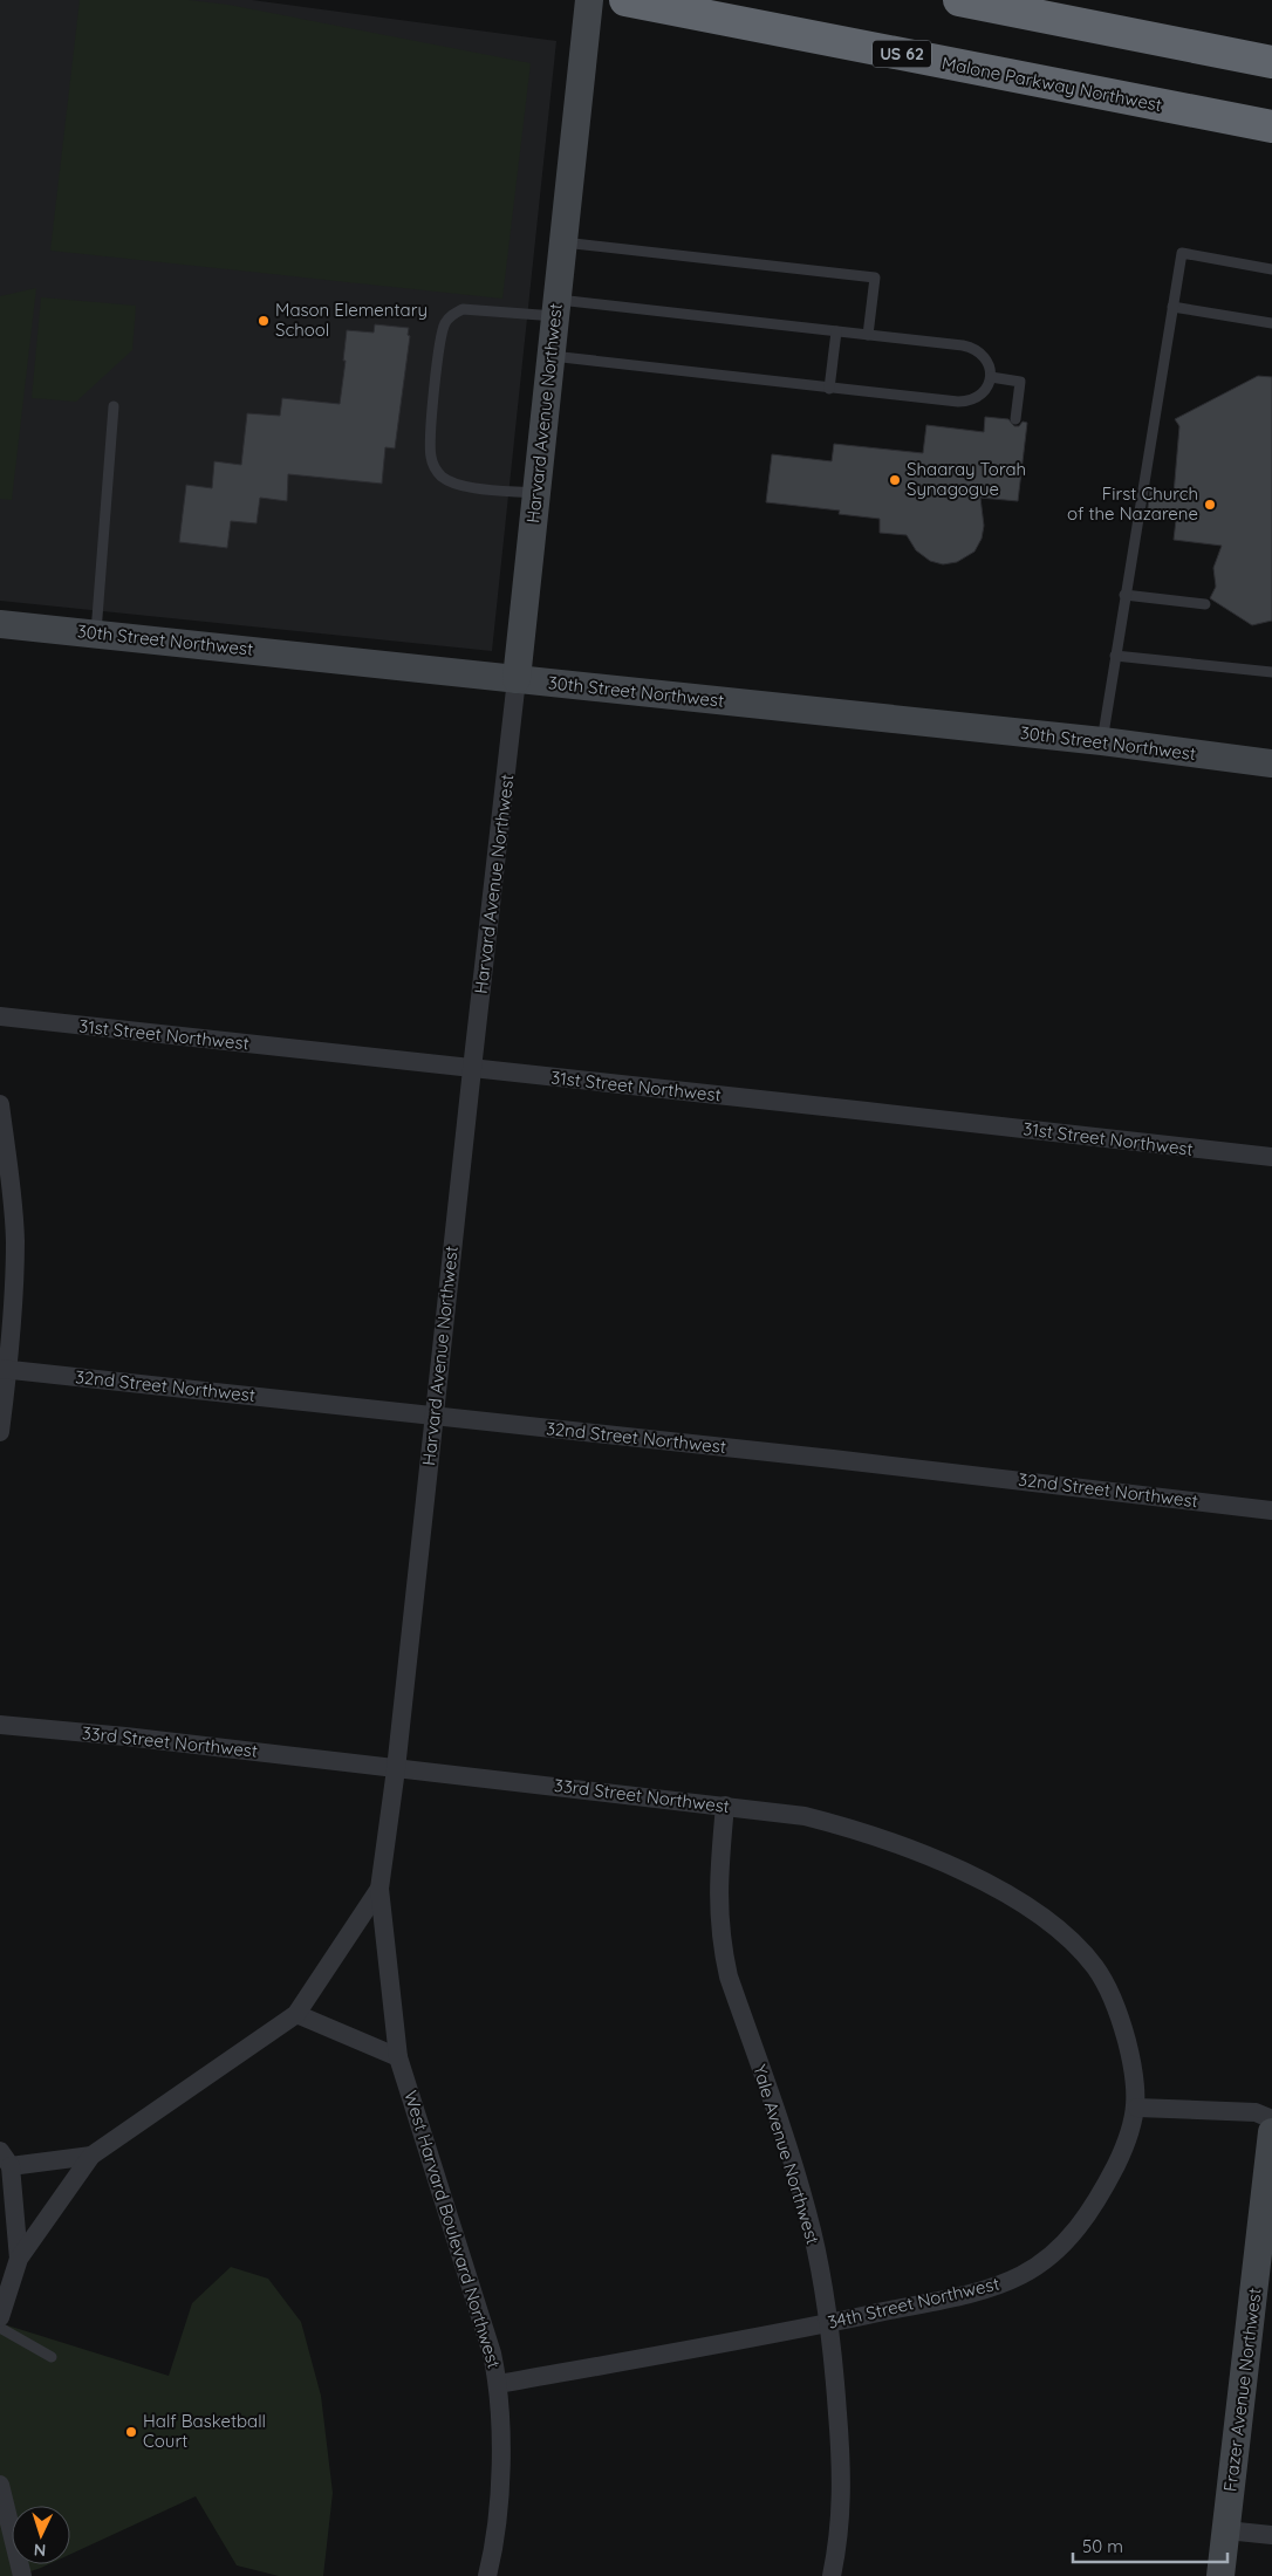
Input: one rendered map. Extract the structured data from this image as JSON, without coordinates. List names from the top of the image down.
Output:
{
  "streets": {
    "highway": ["US 62", "Malone Parkway Northwest"],
    "main road": ["Harvard Avenue Northwest", "30th Street Northwest", "Frazer Avenue Northwest"],
    "street": [
      "31st Street Northwest",
      "32nd Street Northwest",
      "33rd Street Northwest",
      "Yale Avenue Northwest",
      "West Harvard Boulevard Northwest",
      "34th Street Northwest"
    ]
  },
  "crossings": [
    ["Harvard Avenue Northwest", "30th Street Northwest"],
    ["Harvard Avenue Northwest", "31st Street Northwest"],
    ["Harvard Avenue Northwest", "32nd Street Northwest"],
    ["Harvard Avenue Northwest", "33rd Street Northwest"],
    ["Harvard Avenue Northwest", "West Harvard Boulevard Northwest"],
    ["33rd Street Northwest", "Yale Avenue Northwest"],
    ["33rd Street Northwest", "West Harvard Boulevard Northwest"],
    ["33rd Street Northwest", "34th Street Northwest"],
    ["Yale Avenue Northwest", "34th Street Northwest"],
    ["West Harvard Boulevard Northwest", "34th Street Northwest"]
  ],
  "places": [
    "Mason Elementary School",
    "Shaaray Torah Synagogue",
    "First Church of the Nazarene",
    "Half Basketball Court"
  ],
  "scale_bar": "50 m",
  "north": "bottom"
}
